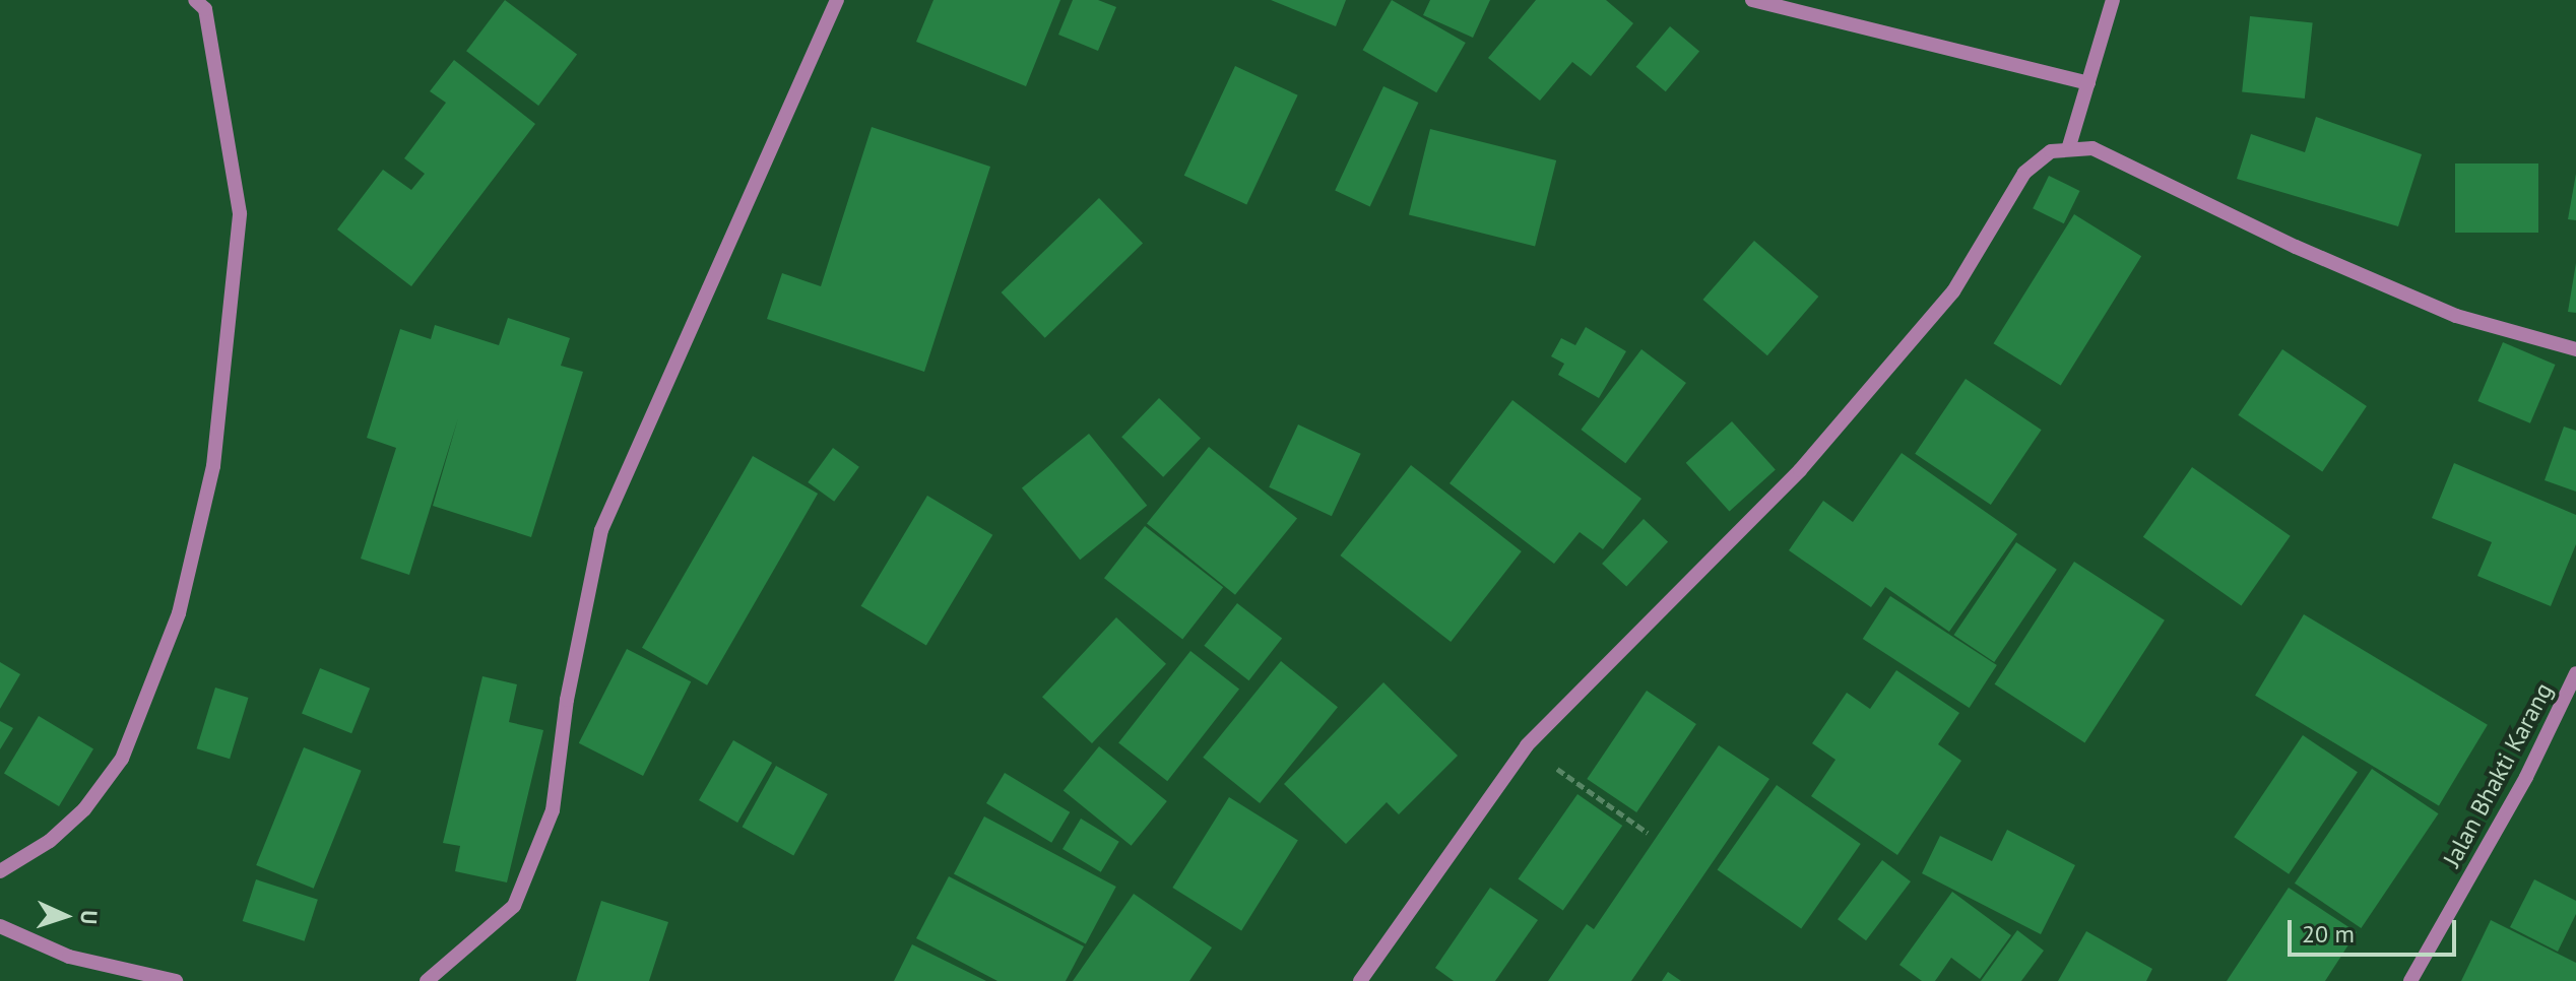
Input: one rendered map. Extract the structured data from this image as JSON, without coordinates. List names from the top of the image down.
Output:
{
  "streets": {
    "street": ["Jalan Bhakti Karang"]
  },
  "scale_bar": "20 m",
  "north": "right"
}
